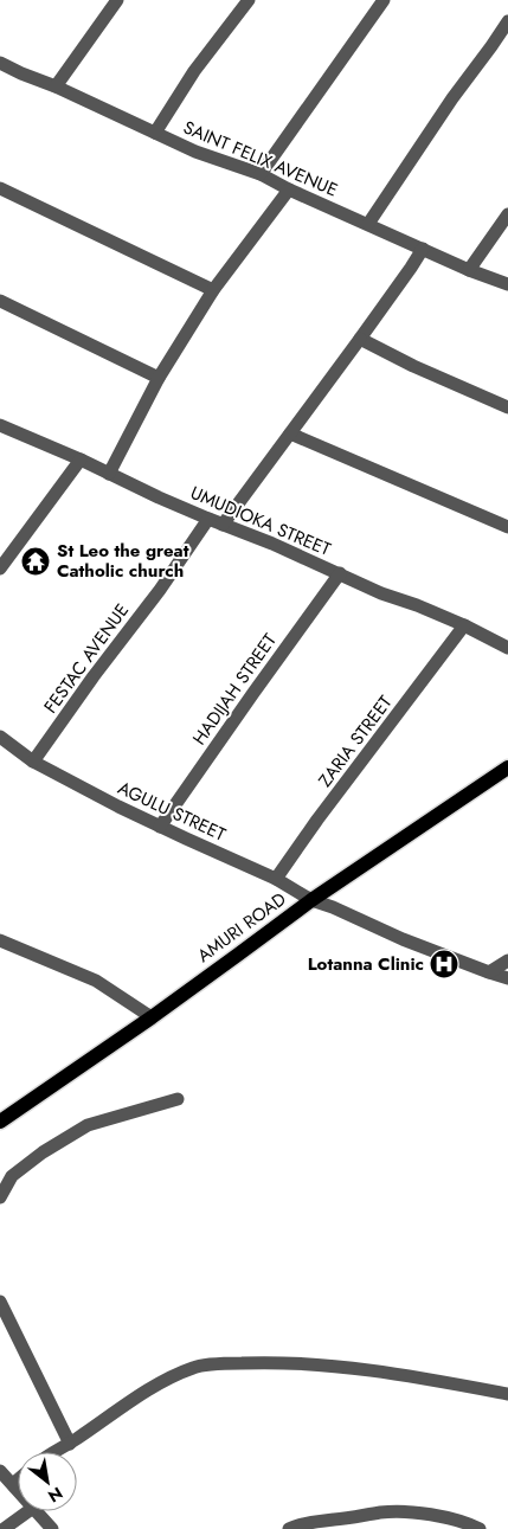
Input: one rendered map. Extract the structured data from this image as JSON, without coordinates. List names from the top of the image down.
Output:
{
  "streets": {
    "main road": ["AMURI ROAD"],
    "street": [
      "SAINT FELIX AVENUE",
      "UMUDIOKA STREET",
      "FESTAC AVENUE",
      "HADIJAH STREET",
      "ZARIA STREET",
      "AGULU STREET"
    ]
  },
  "crossings": [
    ["UMUDIOKA STREET", "FESTAC AVENUE"],
    ["UMUDIOKA STREET", "HADIJAH STREET"],
    ["UMUDIOKA STREET", "ZARIA STREET"],
    ["FESTAC AVENUE", "AGULU STREET"],
    ["HADIJAH STREET", "AGULU STREET"],
    ["ZARIA STREET", "AGULU STREET"],
    ["AGULU STREET", "AMURI ROAD"]
  ],
  "places": {
    "temple": ["St Leo the great Catholic church"],
    "hospital": ["Lotanna Clinic"]
  },
  "north": "bottom right"
}
